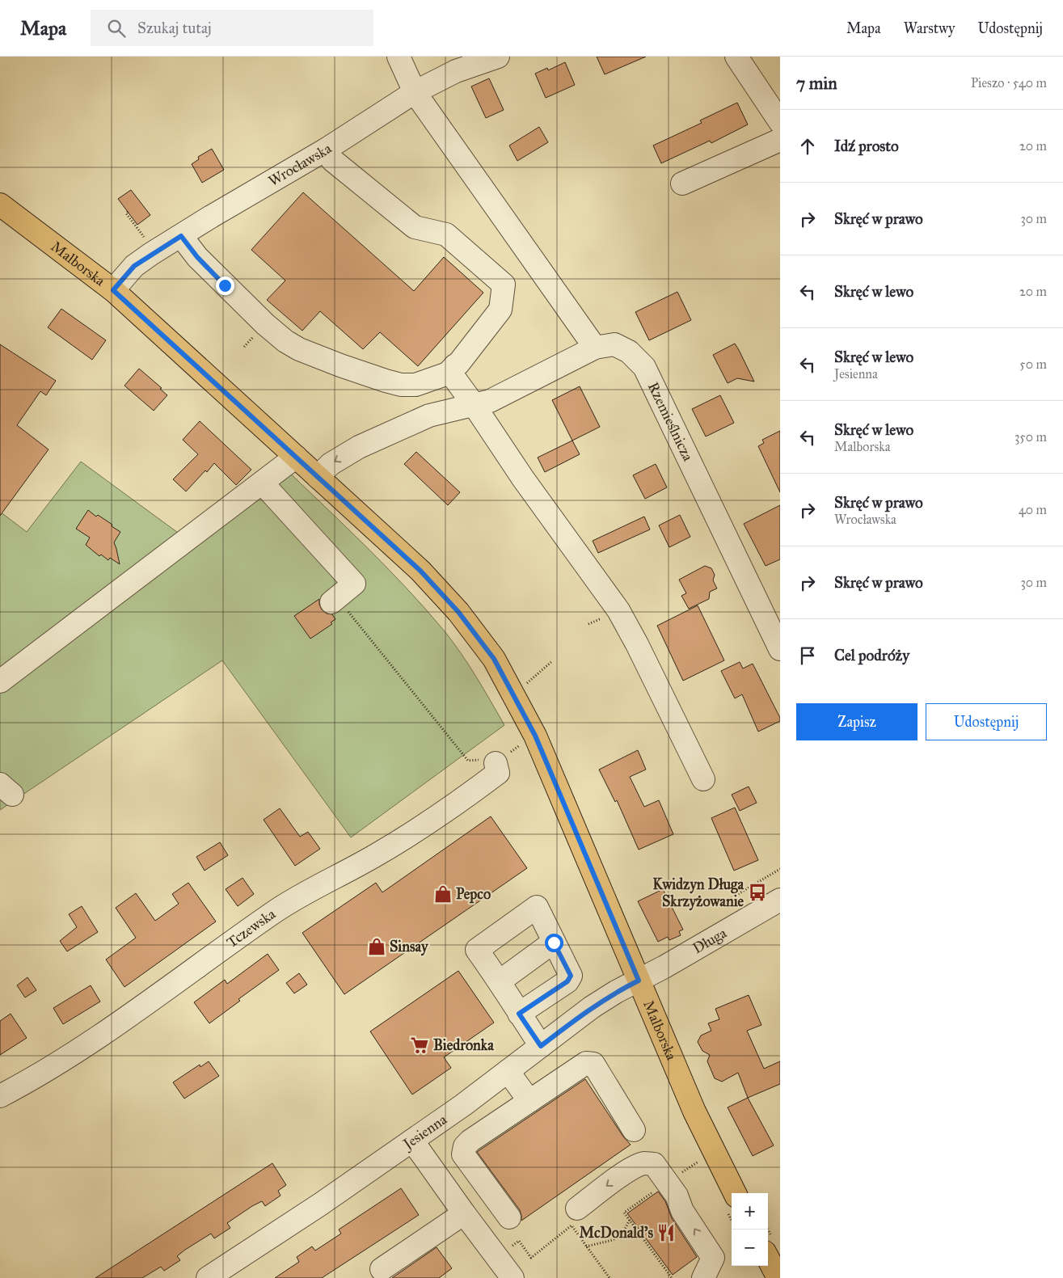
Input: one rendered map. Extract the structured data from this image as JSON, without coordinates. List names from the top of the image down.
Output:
{
  "streets": {
    "main road": ["Malborska"],
    "street": [
      "Wrocławska",
      "Rzemieślnicza",
      "Tczewska",
      "Długa",
      "Jesienna"
    ]
  },
  "crossings": [
    ["Wrocławska", "Malborska"],
    ["Malborska", "Rzemieślnicza"],
    ["Malborska", "Długa"],
    ["Malborska", "Jesienna"],
    ["Długa", "Jesienna"]
  ],
  "places": {
    "bus stop": ["Kwidzyn Długa Skrzyżowanie"],
    "shop": ["Pepco", "Sinsay"],
    "supermarket": ["Biedronka"],
    "restaurant": ["McDonald's"]
  },
  "page": {
    "header": "Mapa",
    "search": "Szukaj tutaj",
    "nav": ["Mapa", "Warstwy", "Udostępnij"],
    "heading": ["7 min", "Pieszo · 540 m"],
    "list": [
      ["Idź prosto", "20 m"],
      ["Skręć w prawo", "30 m"],
      ["Skręć w lewo", "20 m"],
      ["Skręć w lewo", "Jesienna", "50 m"],
      ["Skręć w lewo", "Malborska", "350 m"],
      ["Skręć w prawo", "Wrocławska", "40 m"],
      ["Skręć w prawo", "30 m"],
      "Cel podróży"
    ],
    "buttons": ["Zapisz", "Udostępnij"],
    "map_buttons": ["+", "−"]
  }
}
